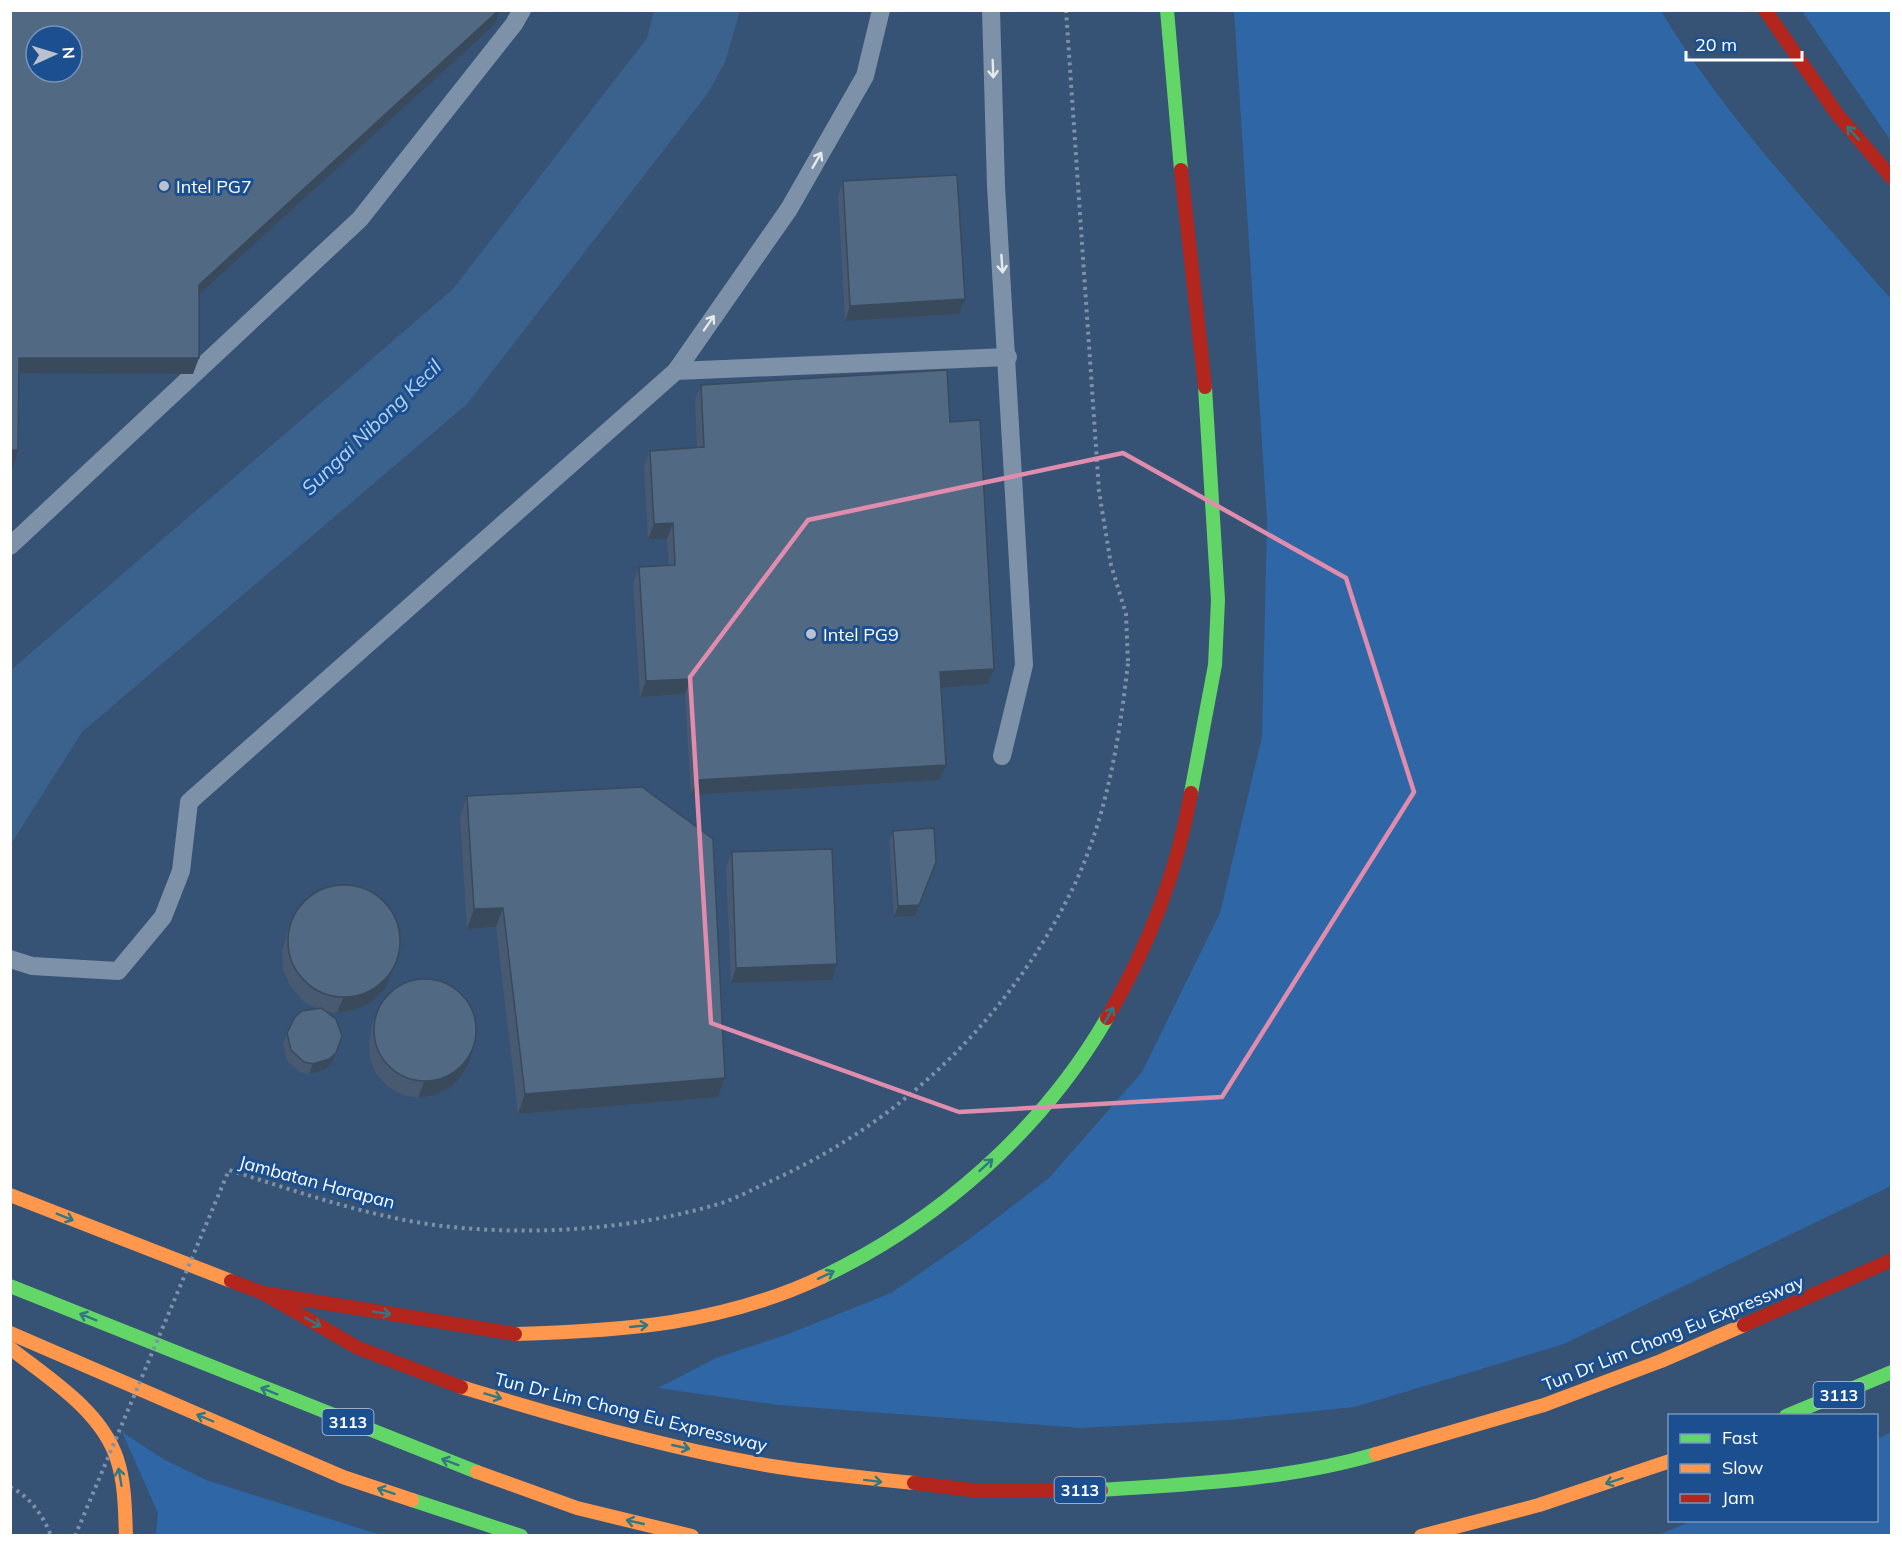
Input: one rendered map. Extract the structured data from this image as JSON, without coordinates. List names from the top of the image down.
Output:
{
  "streets": {
    "highway": ["Tun Dr Lim Chong Eu Expressway", "3113"],
    "path": ["Jambatan Harapan"]
  },
  "water": ["Sungai Nibong Kecil"],
  "places": ["Intel PG7", "Intel PG9"],
  "legend": ["Fast", "Slow", "Jam"],
  "scale_bar": "20 m",
  "north": "right"
}
